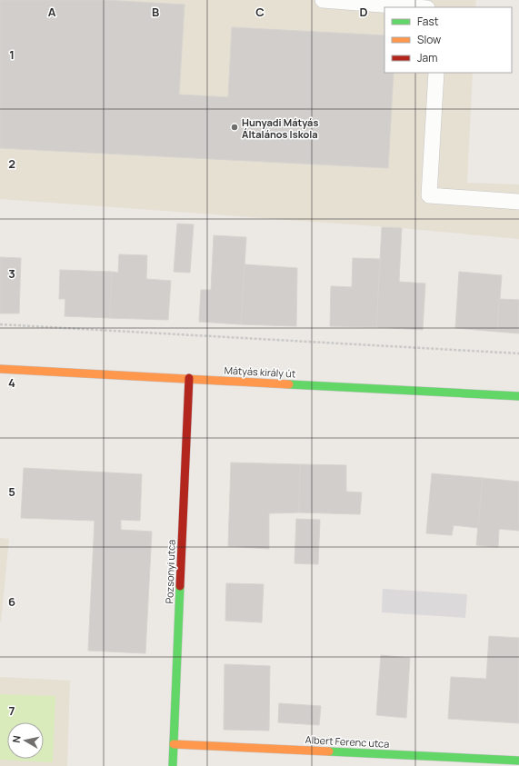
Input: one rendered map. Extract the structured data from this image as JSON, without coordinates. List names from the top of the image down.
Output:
{
  "streets": {
    "street": ["Mátyás király út", "Pozsonyi utca", "Albert Ferenc utca"]
  },
  "crossings": [
    ["Mátyás király út", "Pozsonyi utca"],
    ["Pozsonyi utca", "Albert Ferenc utca"]
  ],
  "places": ["Hunyadi Mátyás Általános Iskola"],
  "legend": ["Fast", "Slow", "Jam"],
  "north": "left",
  "grid": {
    "columns": [
      "A",
      "B",
      "C",
      "D"
    ],
    "rows": [
      "1",
      "2",
      "3",
      "4",
      "5",
      "6",
      "7"
    ]
  }
}
